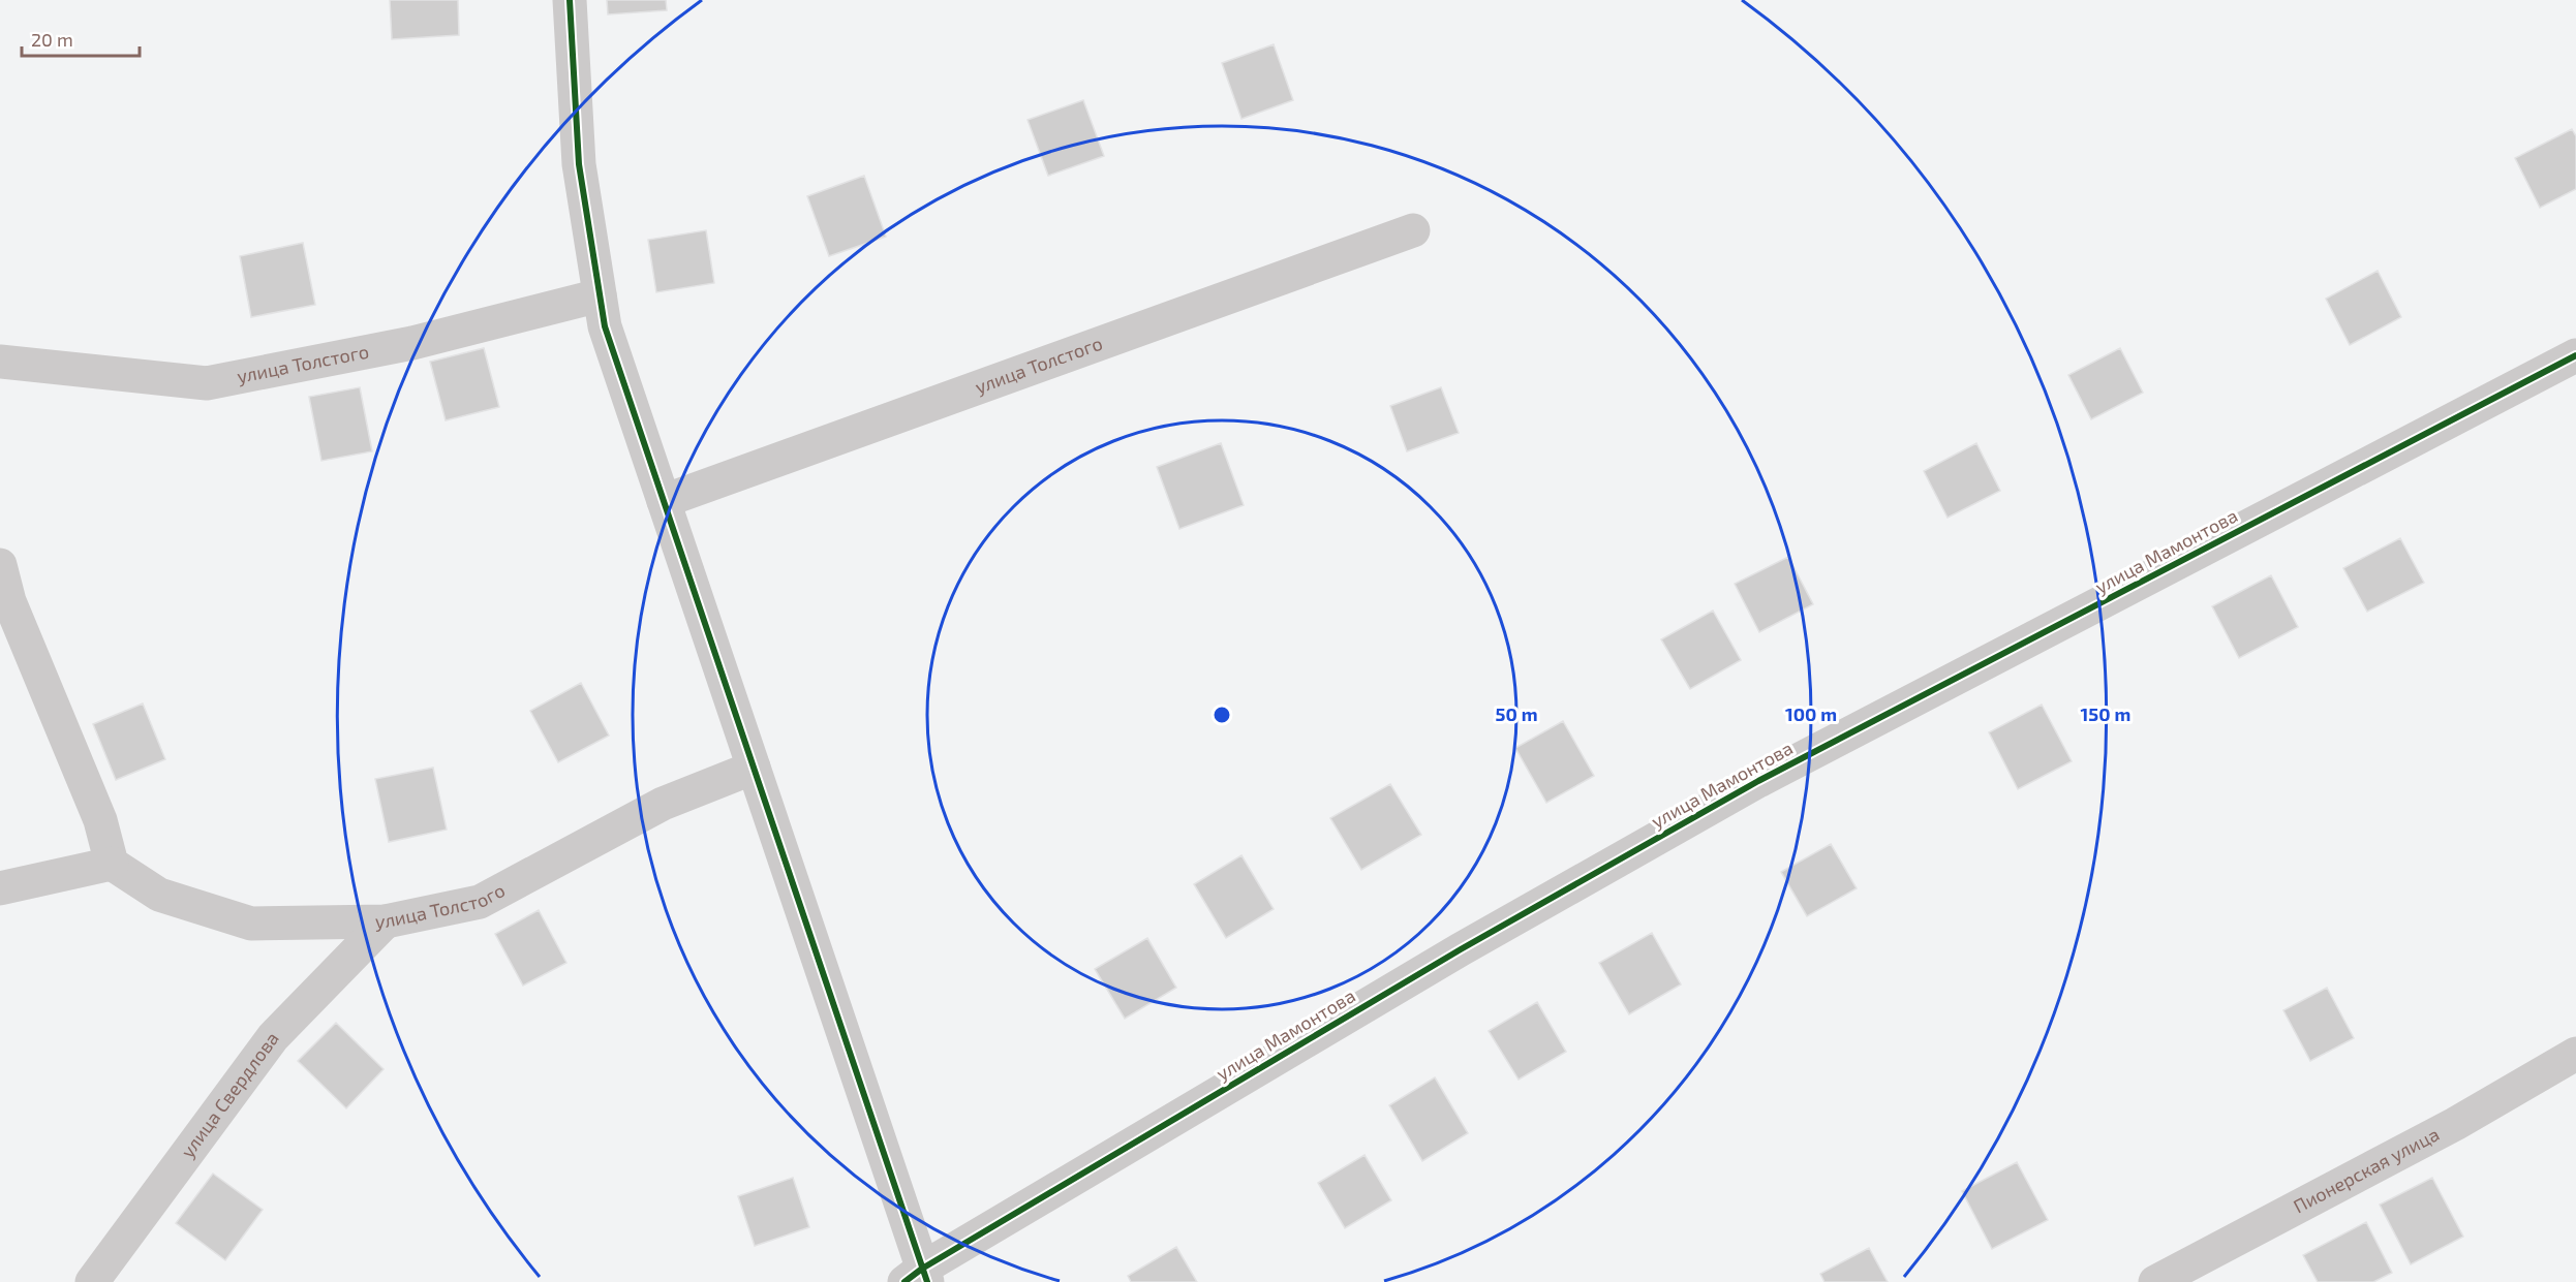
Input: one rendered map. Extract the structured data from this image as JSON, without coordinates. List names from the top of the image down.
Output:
{
  "streets": {
    "street": [
      "улица Толстого",
      "улица Мамонтова",
      "улица Свердлова",
      "Пионерская улица"
    ]
  },
  "crossings": [
    ["улица Толстого", "улица Свердлова"]
  ],
  "scale_bar": "20 m",
  "rings": ["50 m", "100 m", "150 m"]
}
